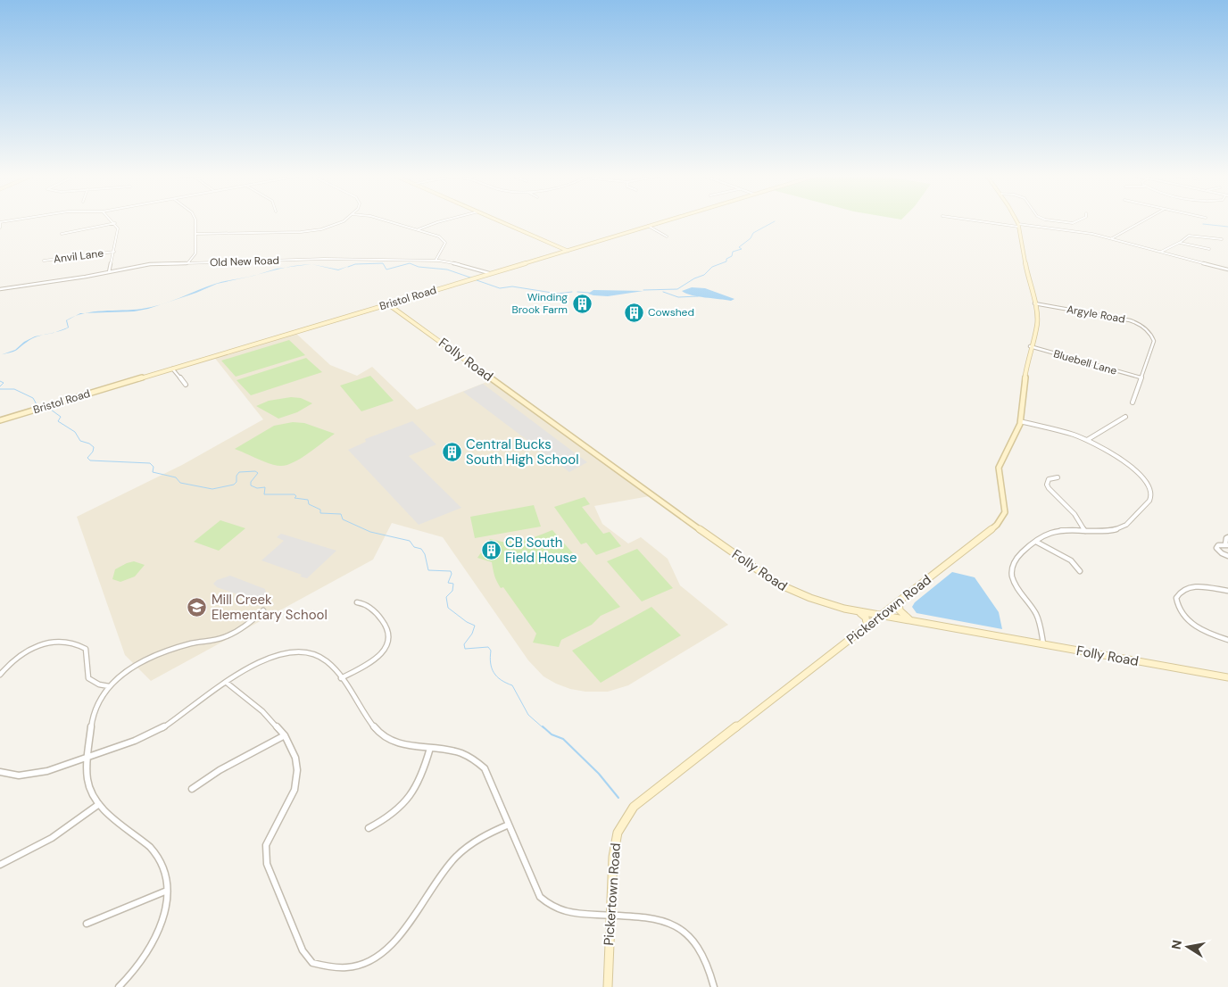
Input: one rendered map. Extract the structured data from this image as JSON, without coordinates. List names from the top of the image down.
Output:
{
  "streets": {
    "street": [
      "Anvil Lane",
      "Old New Road",
      "Bristol Road",
      "Argyle Road",
      "Folly Road",
      "Bluebell Lane",
      "Pickertown Road"
    ]
  },
  "crossings": [
    ["Old New Road", "Bristol Road"],
    ["Bristol Road", "Folly Road"],
    ["Argyle Road", "Bluebell Lane"],
    ["Argyle Road", "Pickertown Road"],
    ["Folly Road", "Pickertown Road"],
    ["Bluebell Lane", "Pickertown Road"]
  ],
  "places": {
    "building": [
      "Winding Brook Farm",
      "Cowshed",
      "Central Bucks South High School",
      "CB South Field House"
    ],
    "school or university": ["Mill Creek Elementary School"]
  },
  "north": "left"
}
